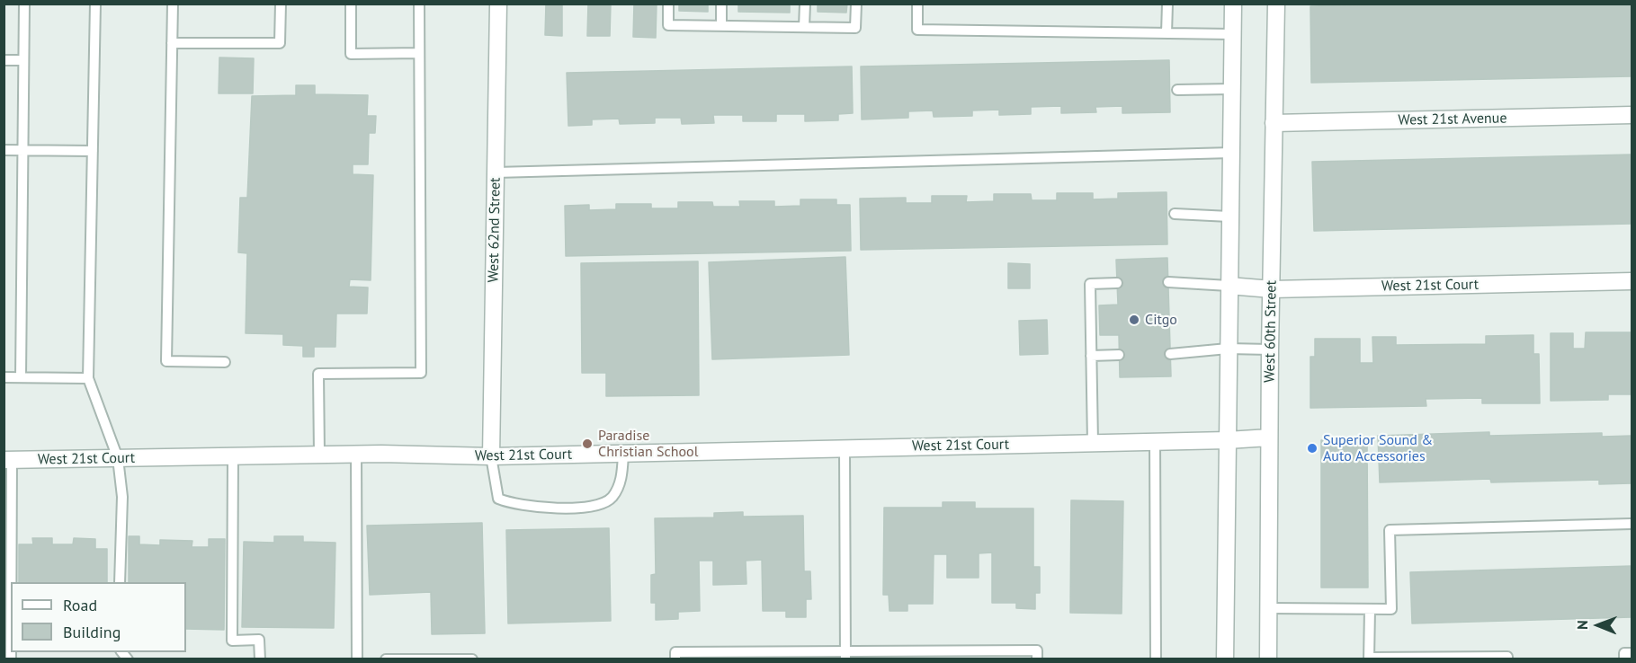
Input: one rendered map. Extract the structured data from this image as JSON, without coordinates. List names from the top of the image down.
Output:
{
  "streets": {
    "street": [
      "West 21st Avenue",
      "West 62nd Street",
      "West 21st Court",
      "West 60th Street"
    ]
  },
  "crossings": [
    ["West 21st Avenue", "West 60th Street"],
    ["West 62nd Street", "West 21st Court"],
    ["West 21st Court", "West 60th Street"]
  ],
  "places": ["Citgo", "Paradise Christian School", "Superior Sound & Auto Accessories"],
  "legend": ["Road", "Building"],
  "north": "left"
}
